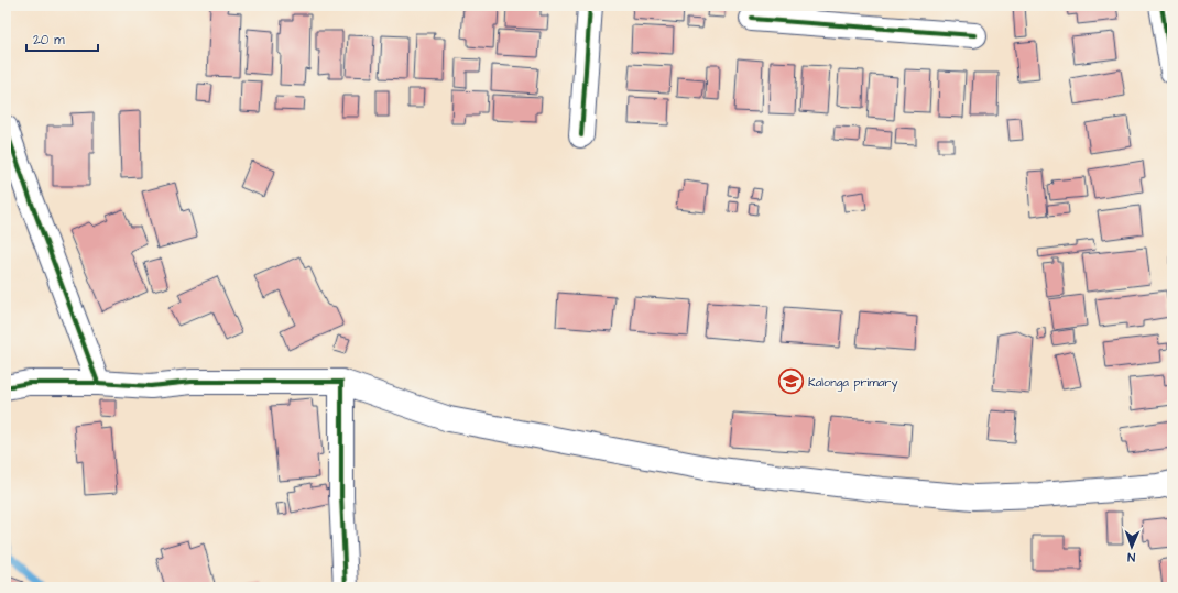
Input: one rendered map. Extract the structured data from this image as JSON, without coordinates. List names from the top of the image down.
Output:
{
  "places": {
    "school or university": ["Kalonga primary"]
  },
  "scale_bar": "20 m",
  "north": "bottom"
}
